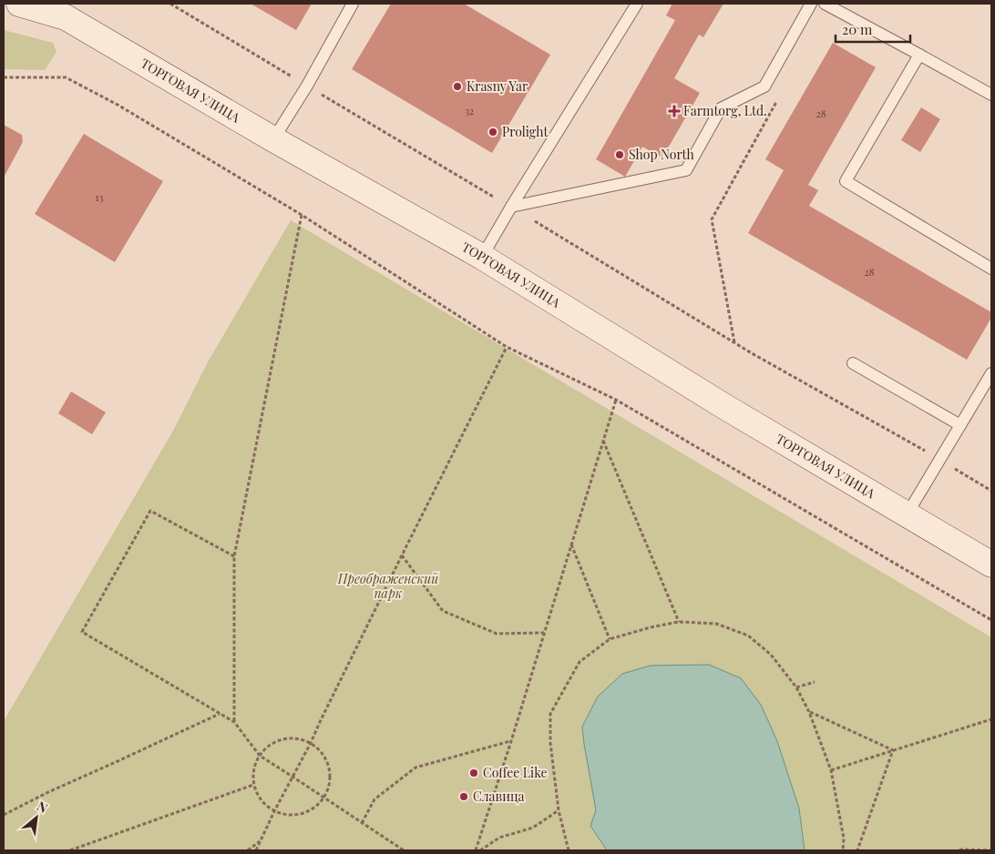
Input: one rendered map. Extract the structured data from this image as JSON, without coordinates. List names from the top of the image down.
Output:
{
  "streets": {
    "street": ["ТОРГОВАЯ УЛИЦА"]
  },
  "parks": ["Преображенский парк"],
  "places": {
    "other": [
      "Krasny Yar",
      "Prolight",
      "Shop North",
      "Coffee Like",
      "Славица"
    ],
    "health": ["Farmtorg, Ltd."]
  },
  "house_numbers": [
    "32",
    "28",
    "13",
    "28"
  ],
  "scale_bar": "20 m",
  "north": "top right"
}
